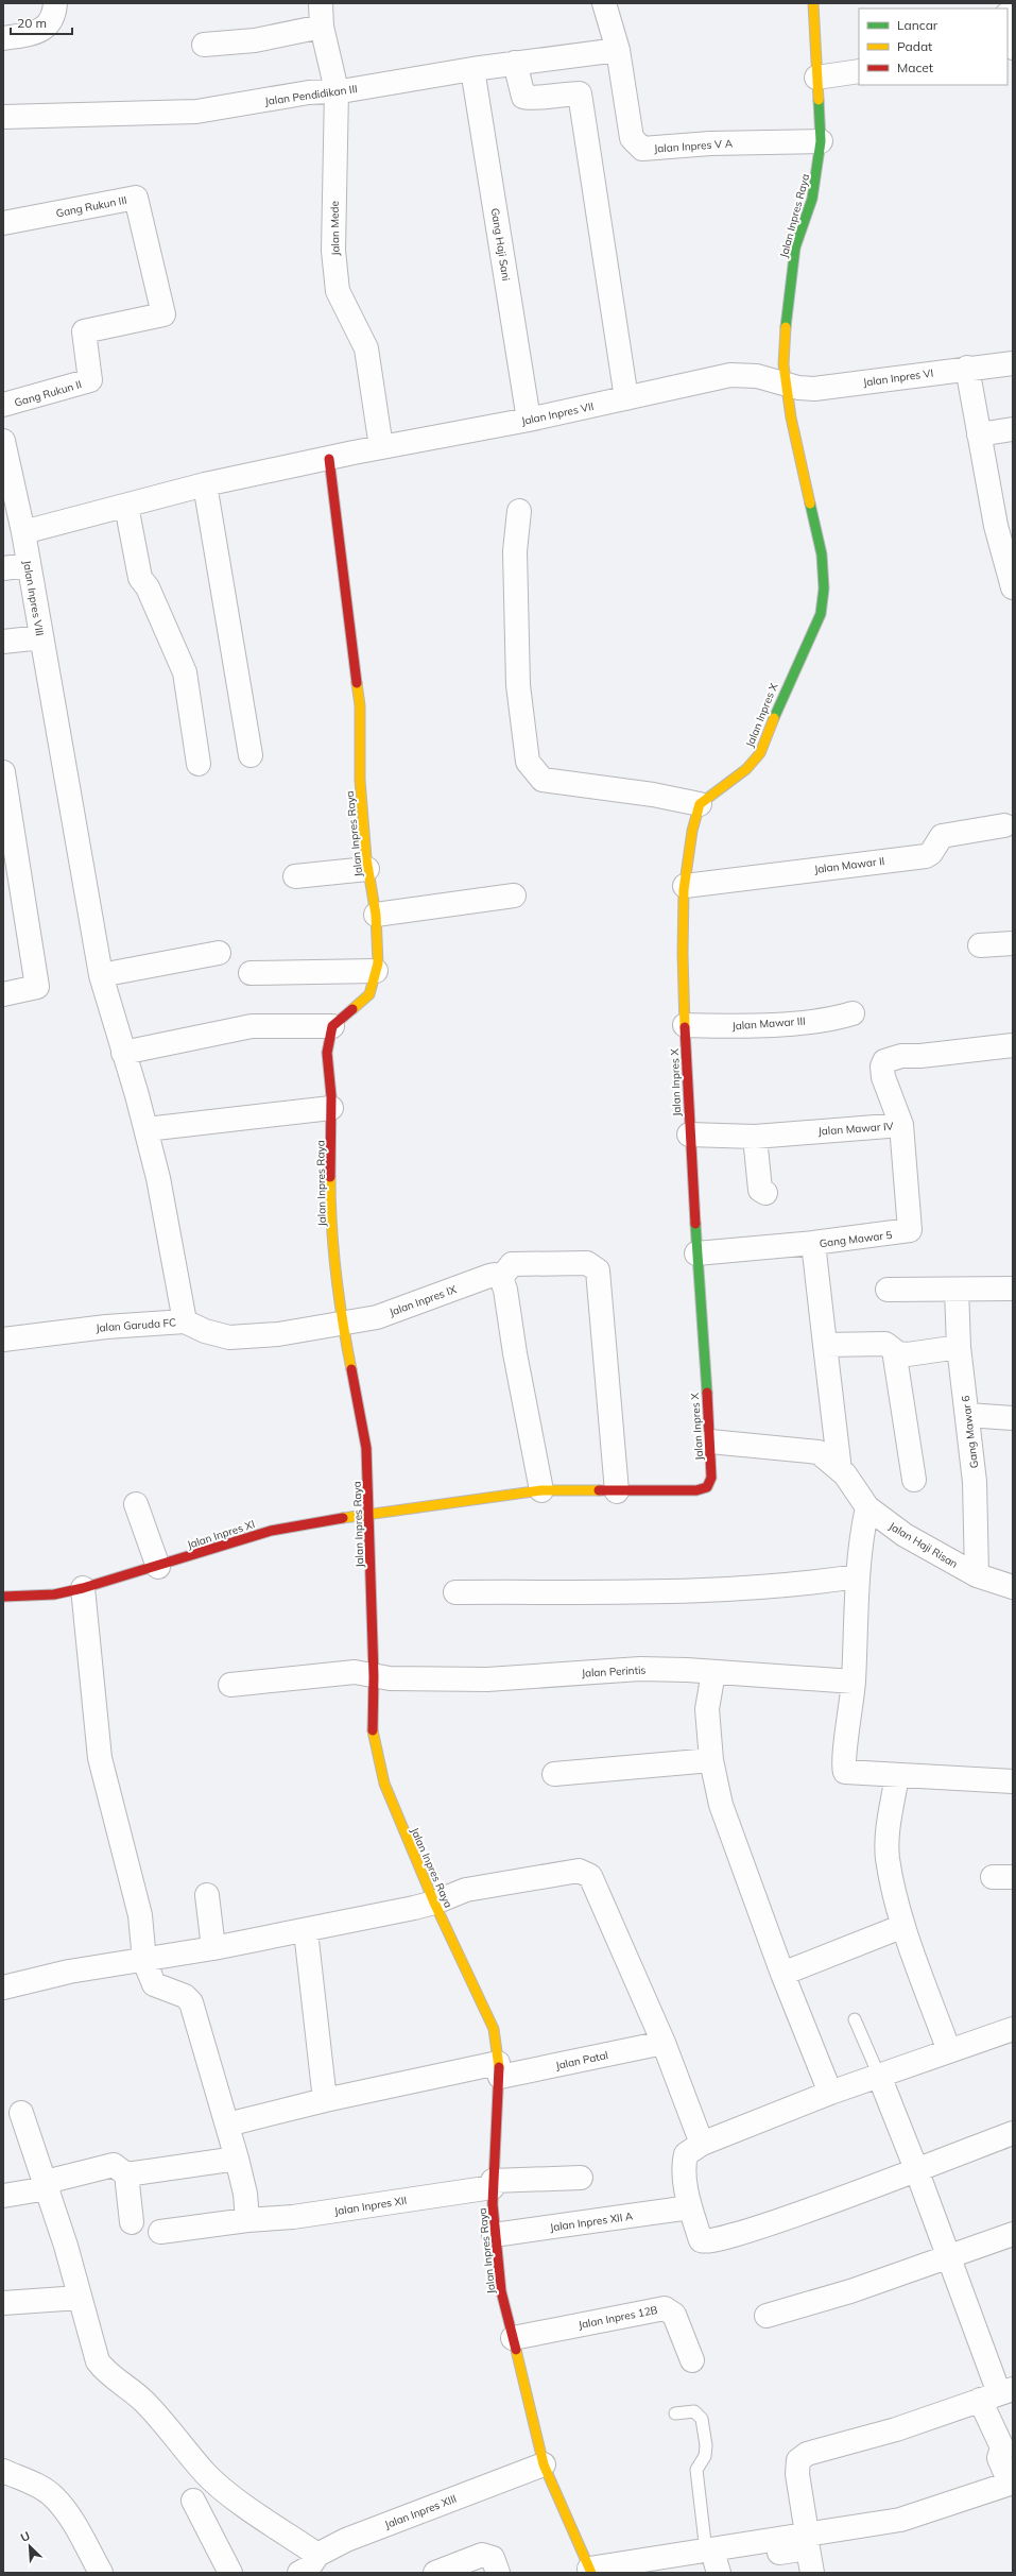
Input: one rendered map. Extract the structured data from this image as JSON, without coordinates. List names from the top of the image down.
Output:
{
  "streets": {
    "street": [
      "Jalan Pendidikan III",
      "Jalan Inpres V A",
      "Gang Rukun III",
      "Jalan Inpres Raya",
      "Jalan Mede",
      "Gang Haji Sani",
      "Jalan Inpres VI",
      "Gang Rukun II",
      "Jalan Inpres VII",
      "Jalan Inpres VIII",
      "Jalan Inpres X",
      "Jalan Mawar II",
      "Jalan Mawar III",
      "Jalan Mawar IV",
      "Gang Mawar 5",
      "Jalan Inpres IX",
      "Jalan Garuda FC",
      "Gang Mawar 6",
      "Jalan Inpres XI",
      "Jalan Haji Risan",
      "Jalan Perintis",
      "Jalan Patal",
      "Jalan Inpres XII",
      "Jalan Inpres XII A",
      "Jalan Inpres 12B",
      "Jalan Inpres XIII"
    ]
  },
  "crossings": [
    ["Jalan Pendidikan III", "Jalan Inpres V A"],
    ["Jalan Pendidikan III", "Jalan Mede"],
    ["Jalan Pendidikan III", "Gang Haji Sani"],
    ["Jalan Inpres V A", "Jalan Inpres Raya"],
    ["Gang Rukun III", "Gang Rukun II"],
    ["Jalan Inpres Raya", "Jalan Inpres VI"],
    ["Jalan Inpres Raya", "Jalan Inpres VII"],
    ["Jalan Inpres Raya", "Jalan Inpres X"],
    ["Jalan Inpres Raya", "Jalan Inpres IX"],
    ["Jalan Inpres Raya", "Jalan Garuda FC"],
    ["Jalan Inpres Raya", "Jalan Inpres XI"],
    ["Jalan Inpres Raya", "Jalan Perintis"],
    ["Jalan Inpres Raya", "Jalan Patal"],
    ["Jalan Inpres Raya", "Jalan Inpres XII"],
    ["Jalan Inpres Raya", "Jalan Inpres XII A"],
    ["Jalan Inpres Raya", "Jalan Inpres 12B"],
    ["Jalan Inpres Raya", "Jalan Inpres XIII"],
    ["Jalan Mede", "Jalan Inpres VII"],
    ["Gang Haji Sani", "Jalan Inpres VII"],
    ["Jalan Inpres VI", "Jalan Inpres VII"],
    ["Jalan Inpres VI", "Jalan Inpres X"],
    ["Jalan Inpres VII", "Jalan Inpres X"],
    ["Jalan Inpres VIII", "Jalan Garuda FC"],
    ["Jalan Inpres X", "Jalan Mawar II"],
    ["Jalan Inpres X", "Jalan Mawar III"],
    ["Jalan Inpres X", "Jalan Mawar IV"],
    ["Jalan Inpres X", "Gang Mawar 5"],
    ["Jalan Inpres X", "Jalan Inpres XI"],
    ["Jalan Inpres X", "Jalan Haji Risan"],
    ["Jalan Mawar IV", "Gang Mawar 5"],
    ["Jalan Inpres IX", "Jalan Garuda FC"],
    ["Gang Mawar 6", "Jalan Haji Risan"]
  ],
  "legend": ["Lancar", "Padat", "Macet"],
  "scale_bar": "20 m",
  "north": "top left"
}
